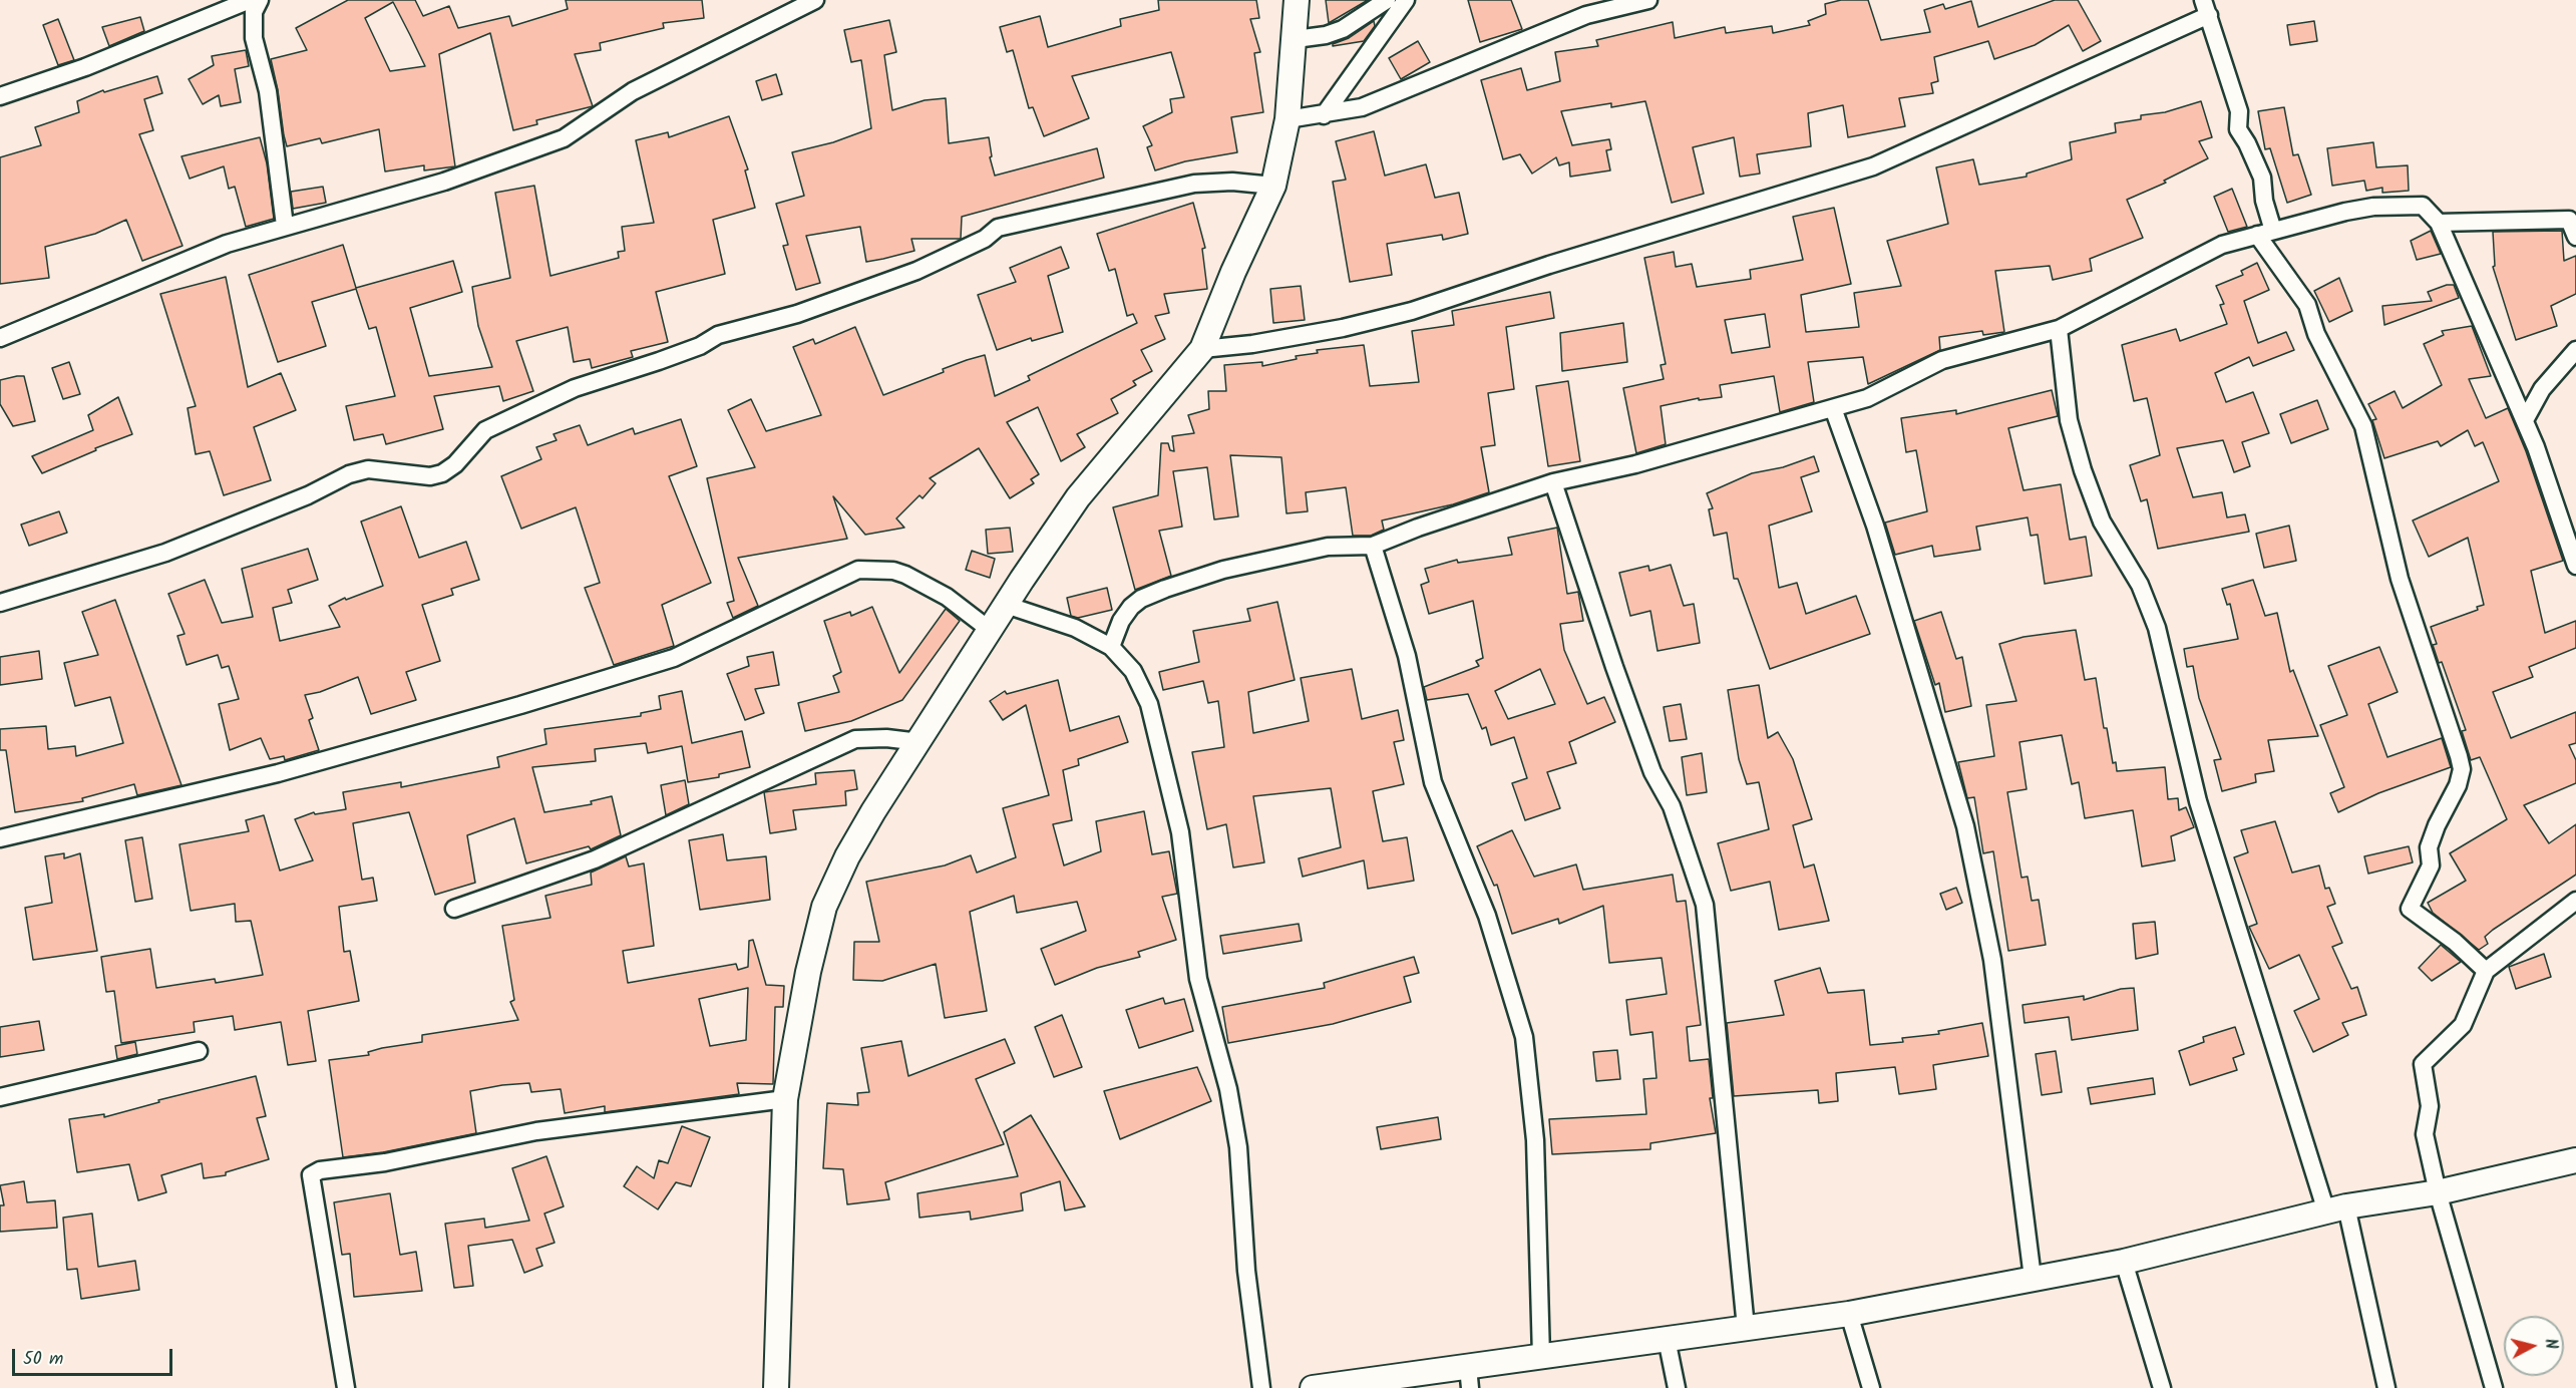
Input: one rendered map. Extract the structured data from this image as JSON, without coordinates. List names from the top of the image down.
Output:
{
  "scale_bar": "50 m",
  "north": "right"
}
